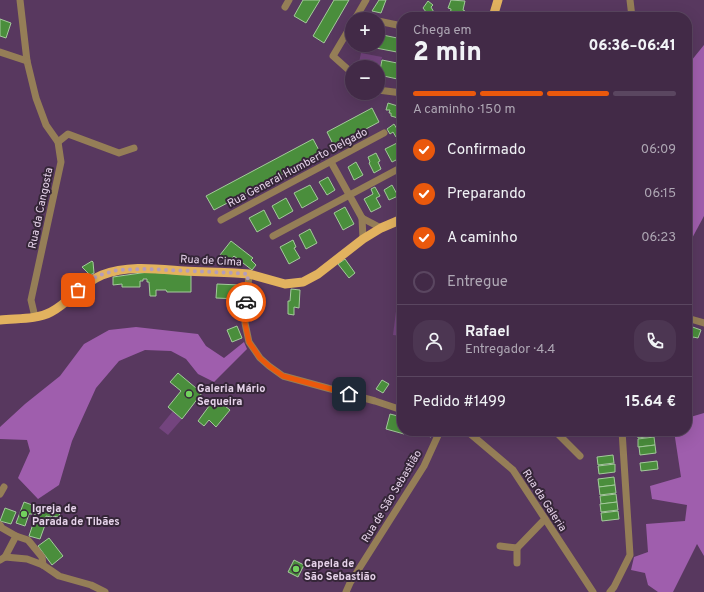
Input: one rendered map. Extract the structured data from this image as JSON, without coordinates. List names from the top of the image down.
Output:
{
  "streets": {
    "main road": ["Rua de Cima"],
    "street": [
      "Rua General Humberto Delgado",
      "Rua da Cangosta",
      "Rua de São Sebastião",
      "Rua da Galeria"
    ]
  },
  "crossings": [
    ["Rua da Cangosta", "Rua de Cima"]
  ],
  "places": ["Galeria Mário Sequeira", "Igreja de Parada de Tibães", "Capela de São Sebastião"],
  "page": {
    "map_buttons": ["+", "−"],
    "heading": ["2 min", "Chega em", "06:36–06:41"],
    "panel": [
      "Rafael",
      "Entregador · 4.4",
      "Pedido #1499",
      "15.64 €"
    ],
    "bar": "A caminho · 150 m",
    "list": [
      ["Confirmado", "06:09"],
      ["Preparando", "06:15"],
      ["A caminho", "06:23"],
      "Entregue"
    ]
  }
}
